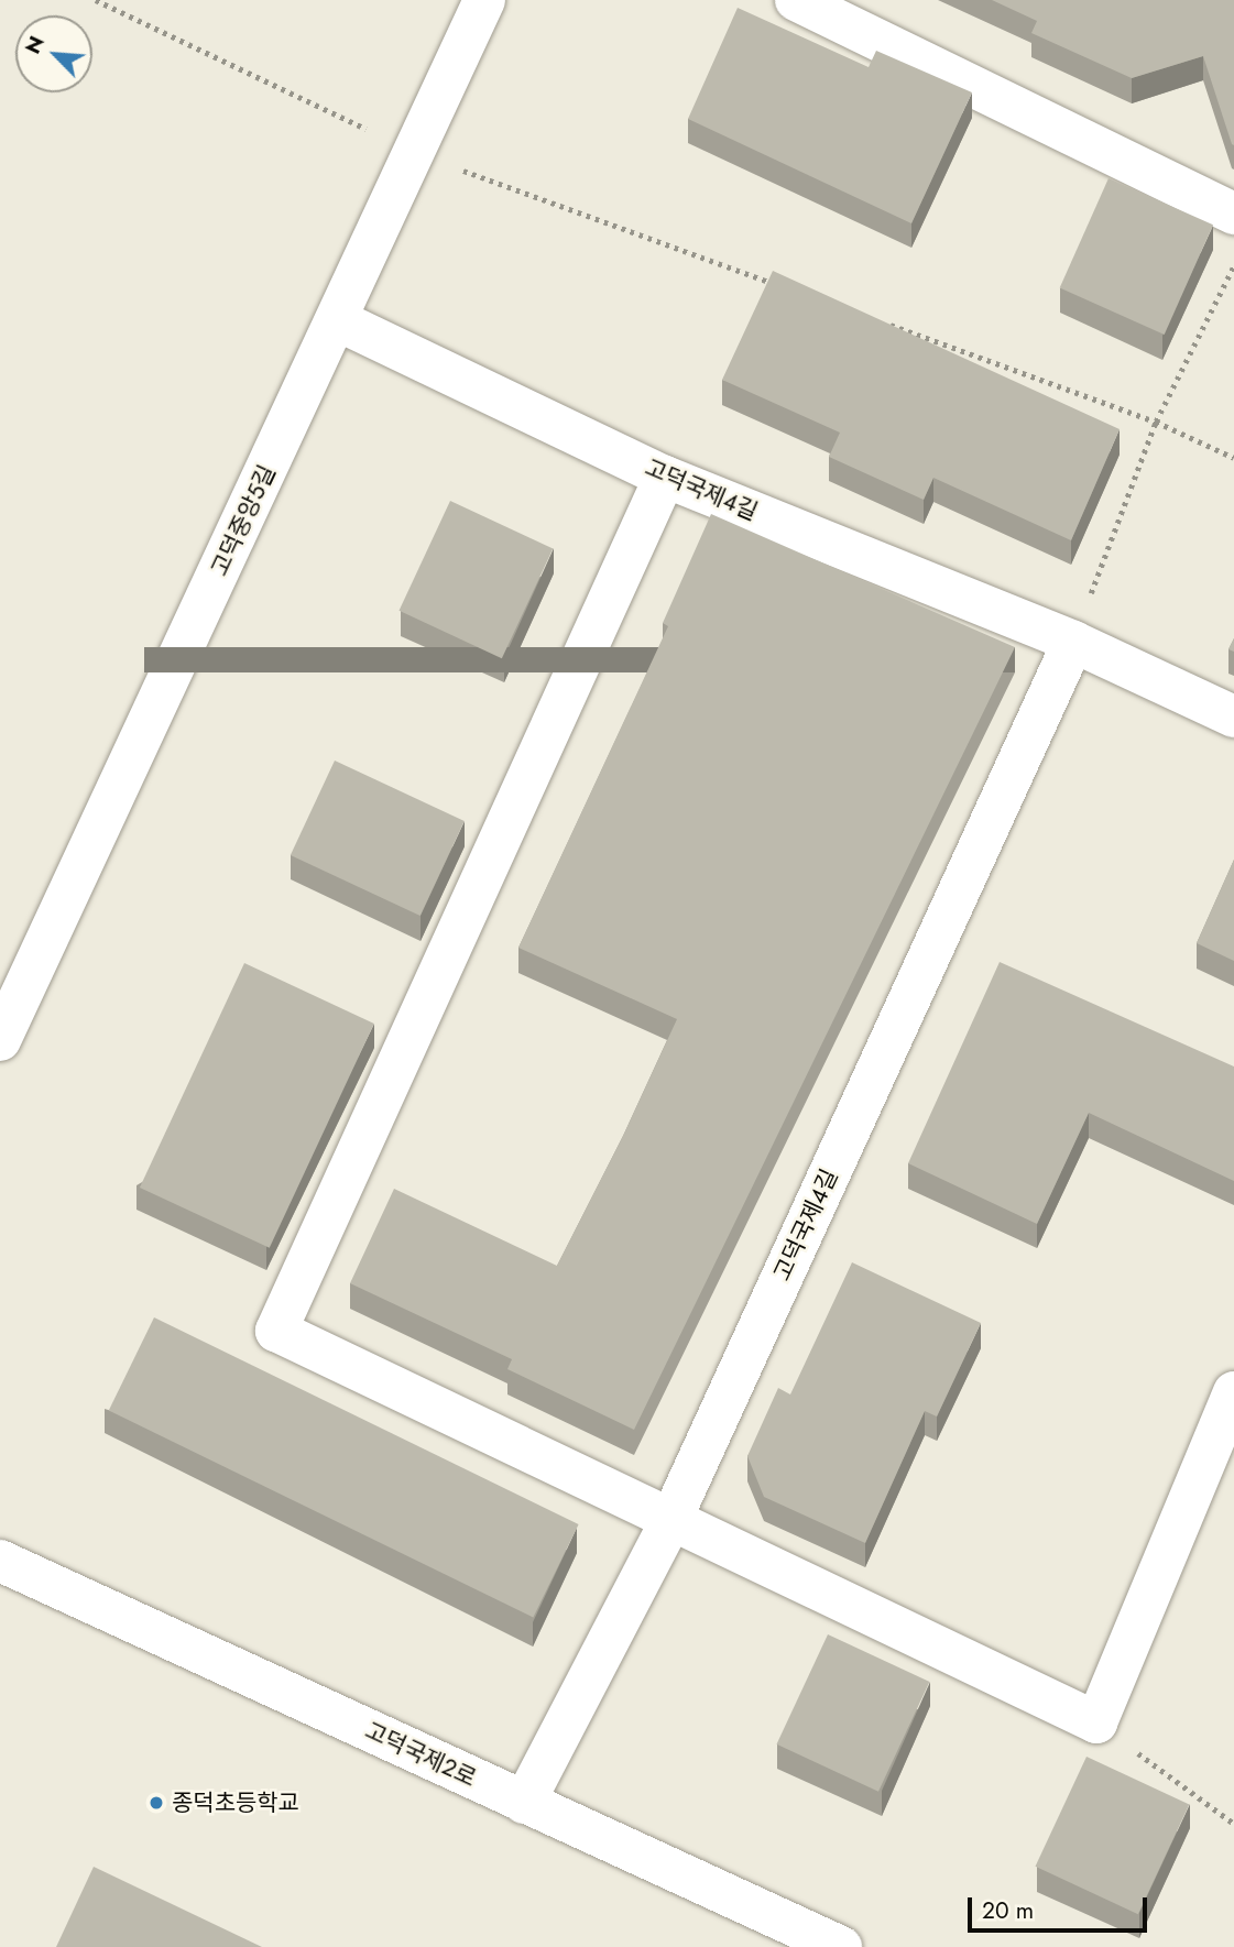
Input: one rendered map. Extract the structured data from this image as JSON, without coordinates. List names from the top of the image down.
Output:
{
  "streets": {
    "street": ["고덕국제4길", "고덕중앙5길", "고덕국제2로"]
  },
  "crossings": [
    ["고덕국제4길", "고덕중앙5길"],
    ["고덕국제4길", "고덕국제2로"]
  ],
  "places": ["종덕초등학교"],
  "scale_bar": "20 m",
  "north": "top left"
}
